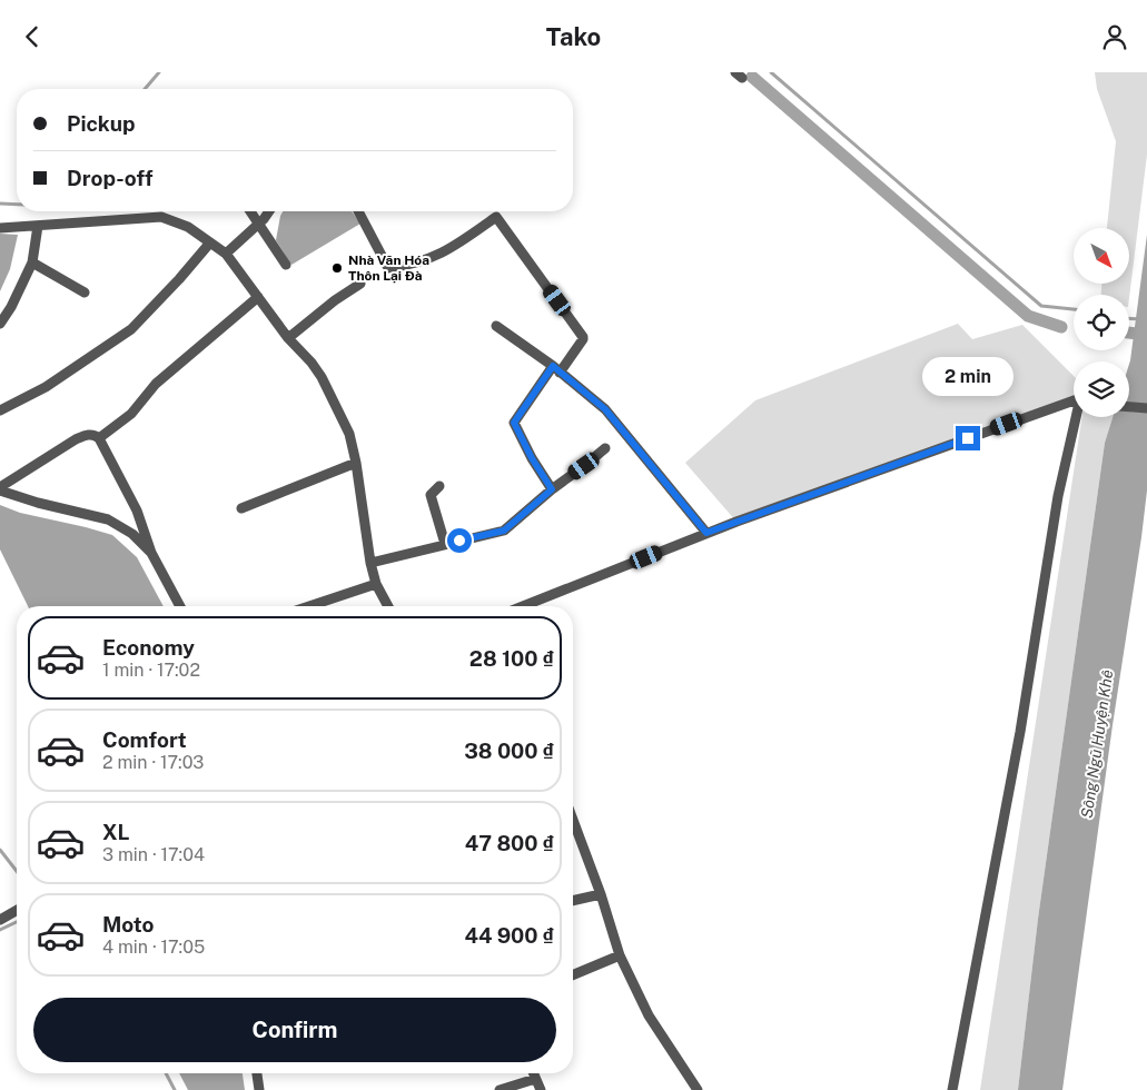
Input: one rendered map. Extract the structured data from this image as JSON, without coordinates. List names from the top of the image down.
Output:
{
  "water": ["Sông Ngũ Huyện Khê"],
  "places": ["Nhà Văn Hóa Thôn Lại Đà"],
  "north": "bottom right",
  "page": {
    "header": "Tako",
    "banner": ["Pickup", "Drop-off"],
    "bubble": "2 min",
    "list": [
      {
        "name": "Economy",
        "note": "1 min · 17:02",
        "value": "28 100 ₫"
      },
      {
        "name": "Comfort",
        "note": "2 min · 17:03",
        "value": "38 000 ₫"
      },
      {
        "name": "XL",
        "note": "3 min · 17:04",
        "value": "47 800 ₫"
      },
      {
        "name": "Moto",
        "note": "4 min · 17:05",
        "value": "44 900 ₫"
      }
    ],
    "buttons": "Confirm"
  }
}
